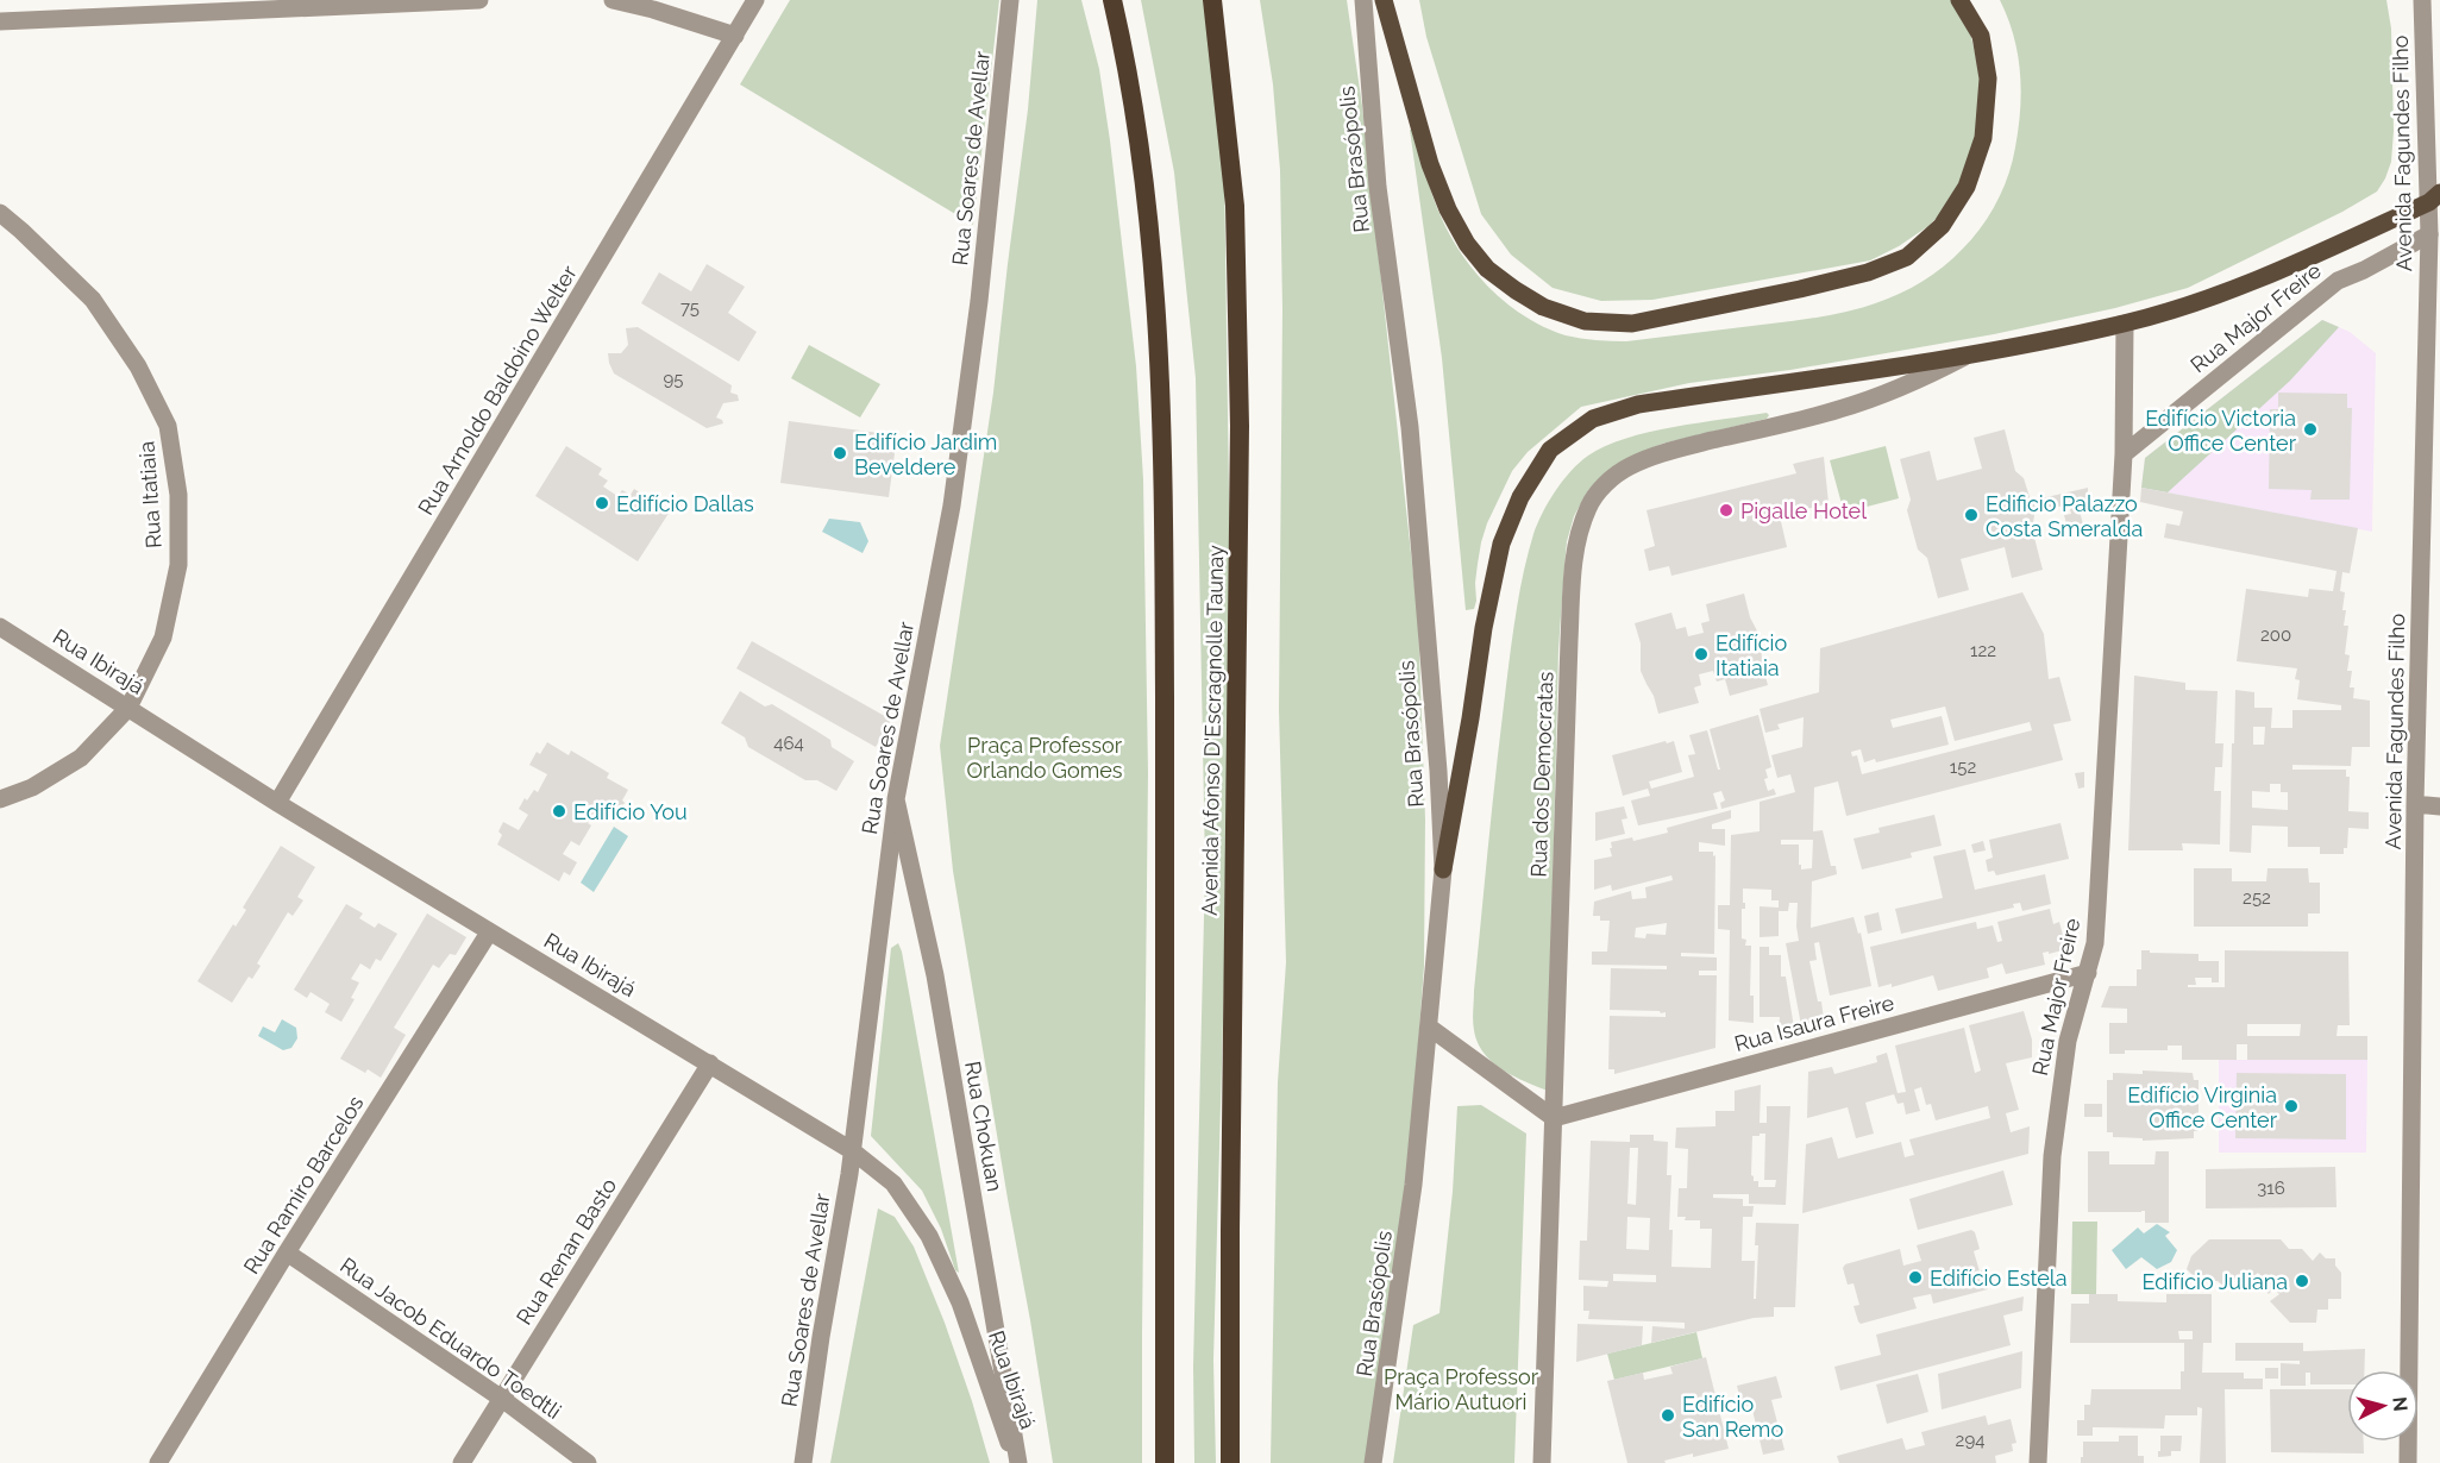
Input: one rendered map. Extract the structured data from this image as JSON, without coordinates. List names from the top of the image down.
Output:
{
  "streets": {
    "highway": ["Avenida Afonso D'Escragnolle Taunay"],
    "street": [
      "Avenida Fagundes Filho",
      "Rua Soares de Avellar",
      "Rua Brasópolis",
      "Rua Major Freire",
      "Rua Arnoldo Baldoino Welter",
      "Rua Itatiaia",
      "Rua Ibirajá",
      "Rua dos Democratas",
      "Rua Isaura Freire",
      "Rua Chokuan",
      "Rua Ramiro Barcelos",
      "Rua Renan Basto",
      "Rua Jacob Eduardo Toedtli"
    ]
  },
  "crossings": [
    ["Avenida Fagundes Filho", "Rua Major Freire"],
    ["Rua Soares de Avellar", "Rua Ibirajá"],
    ["Rua Soares de Avellar", "Rua Chokuan"],
    ["Rua Major Freire", "Rua Isaura Freire"],
    ["Rua Arnoldo Baldoino Welter", "Rua Ibirajá"],
    ["Rua Itatiaia", "Rua Ibirajá"],
    ["Rua Ibirajá", "Rua Chokuan"],
    ["Rua Ibirajá", "Rua Ramiro Barcelos"],
    ["Rua Ibirajá", "Rua Renan Basto"],
    ["Rua dos Democratas", "Rua Isaura Freire"],
    ["Rua Ramiro Barcelos", "Rua Jacob Eduardo Toedtli"],
    ["Rua Renan Basto", "Rua Jacob Eduardo Toedtli"]
  ],
  "parks": ["Praça Professor Orlando Gomes", "Praça Professor Mário Autuori"],
  "places": [
    "Edifício Victoria Office Center",
    "Edifício Jardim Beveldere",
    "Edifício Dallas",
    "Pigalle Hotel",
    "Edificio Palazzo Costa Smeralda",
    "Edifício Itatiaia",
    "Edifício You",
    "Edifício Virginia Office Center",
    "Edifício Estela",
    "Edifício Juliana",
    "Edifício San Remo"
  ],
  "house_numbers": [
    "75",
    "95",
    "200",
    "122",
    "464",
    "152",
    "252",
    "316",
    "294"
  ],
  "north": "right"
}
